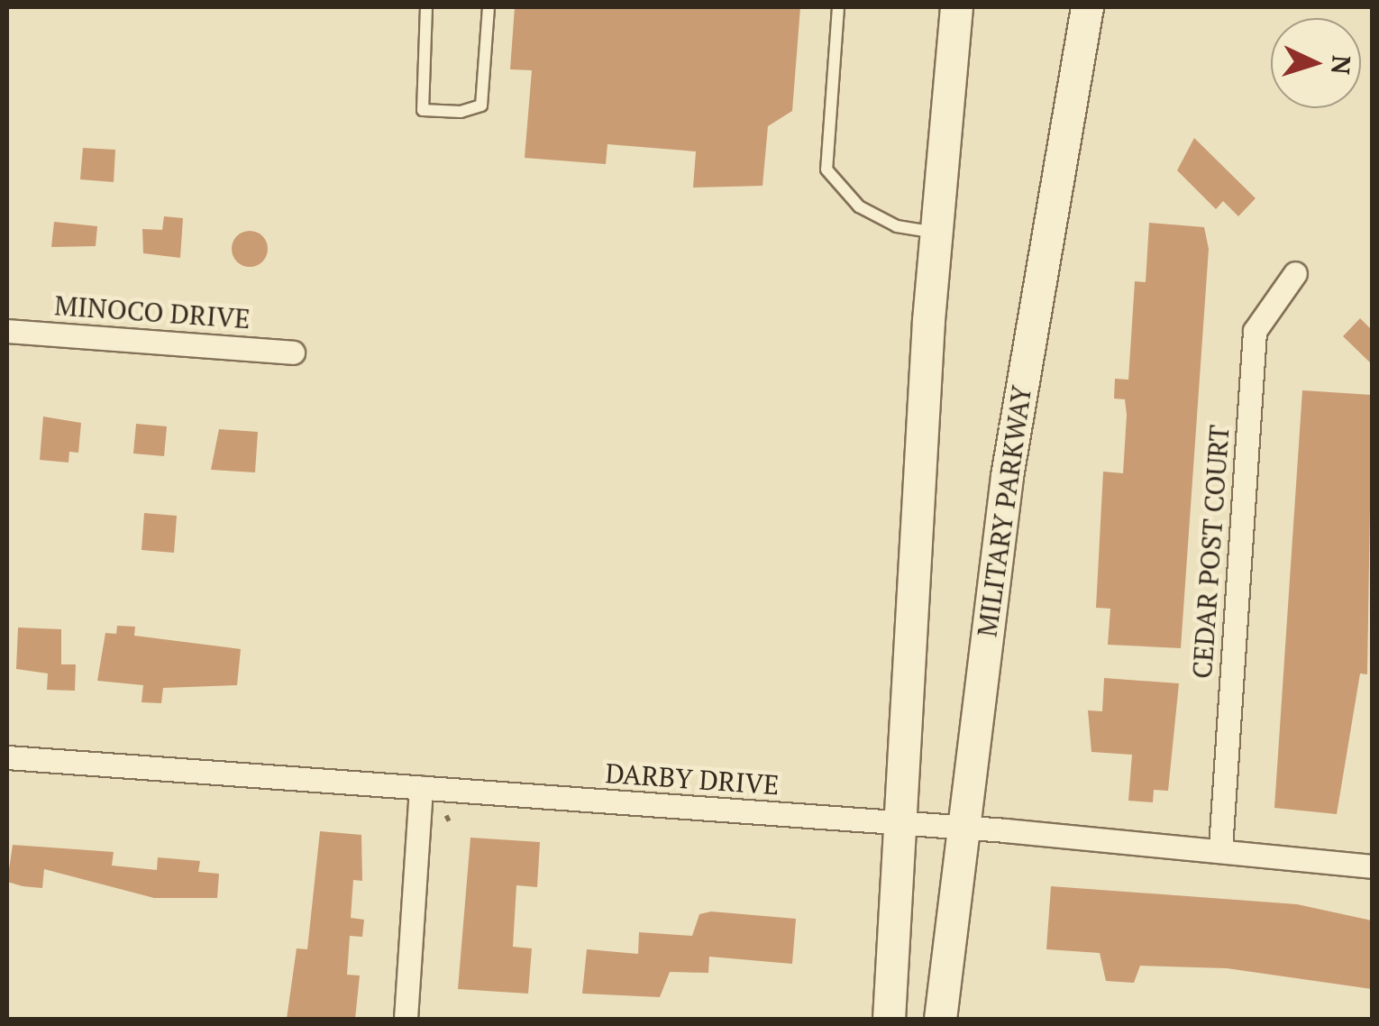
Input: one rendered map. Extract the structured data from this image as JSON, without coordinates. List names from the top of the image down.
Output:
{
  "streets": {
    "main road": ["MILITARY PARKWAY"],
    "street": ["MINOCO DRIVE", "CEDAR POST COURT", "DARBY DRIVE"]
  },
  "crossings": [
    ["MILITARY PARKWAY", "DARBY DRIVE"],
    ["CEDAR POST COURT", "DARBY DRIVE"]
  ],
  "north": "right"
}
